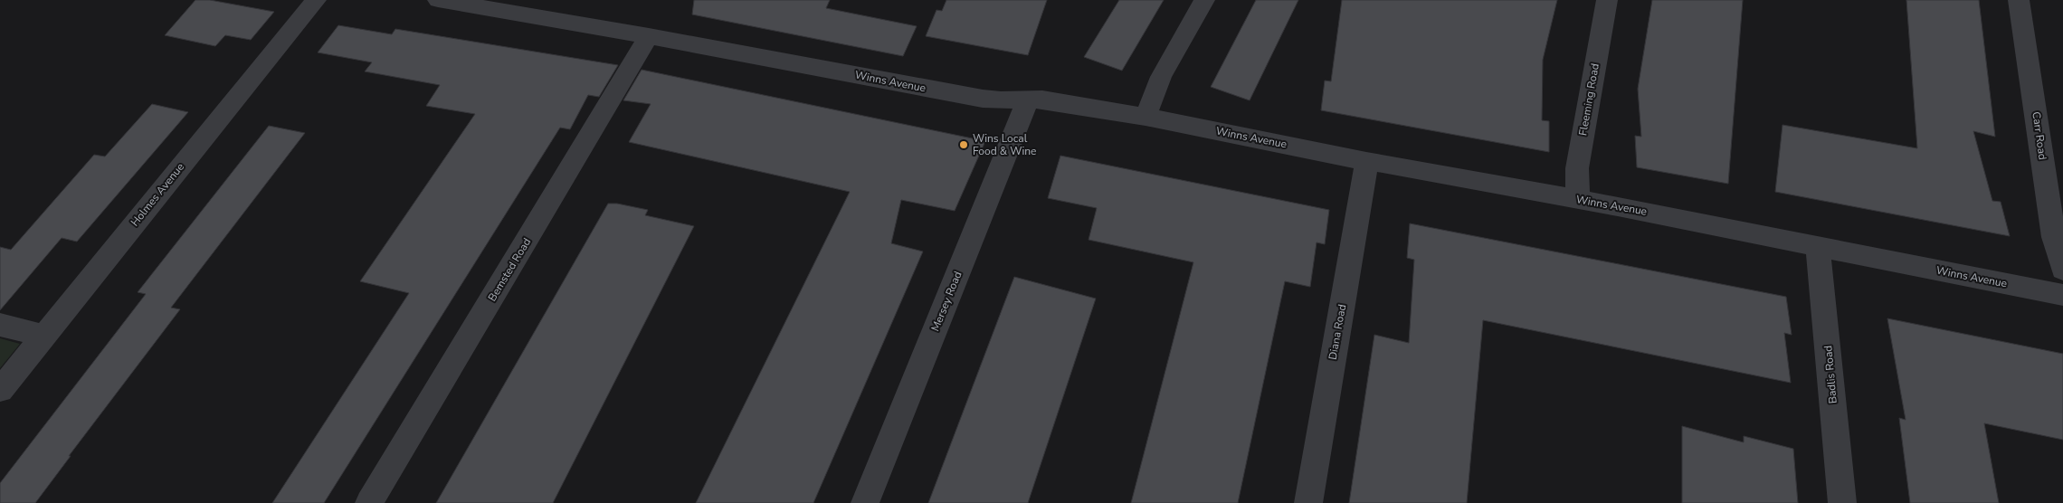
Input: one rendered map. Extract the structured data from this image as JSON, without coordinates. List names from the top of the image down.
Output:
{
  "streets": {
    "street": [
      "Winns Avenue",
      "Fleeming Road",
      "Carr Road",
      "Holmes Avenue",
      "Bemsted Road",
      "Mersey Road",
      "Diana Road",
      "Badlis Road"
    ]
  },
  "crossings": [
    ["Winns Avenue", "Fleeming Road"],
    ["Winns Avenue", "Bemsted Road"],
    ["Winns Avenue", "Mersey Road"],
    ["Winns Avenue", "Diana Road"],
    ["Winns Avenue", "Badlis Road"]
  ],
  "places": ["Wins Local Food & Wine"]
}
